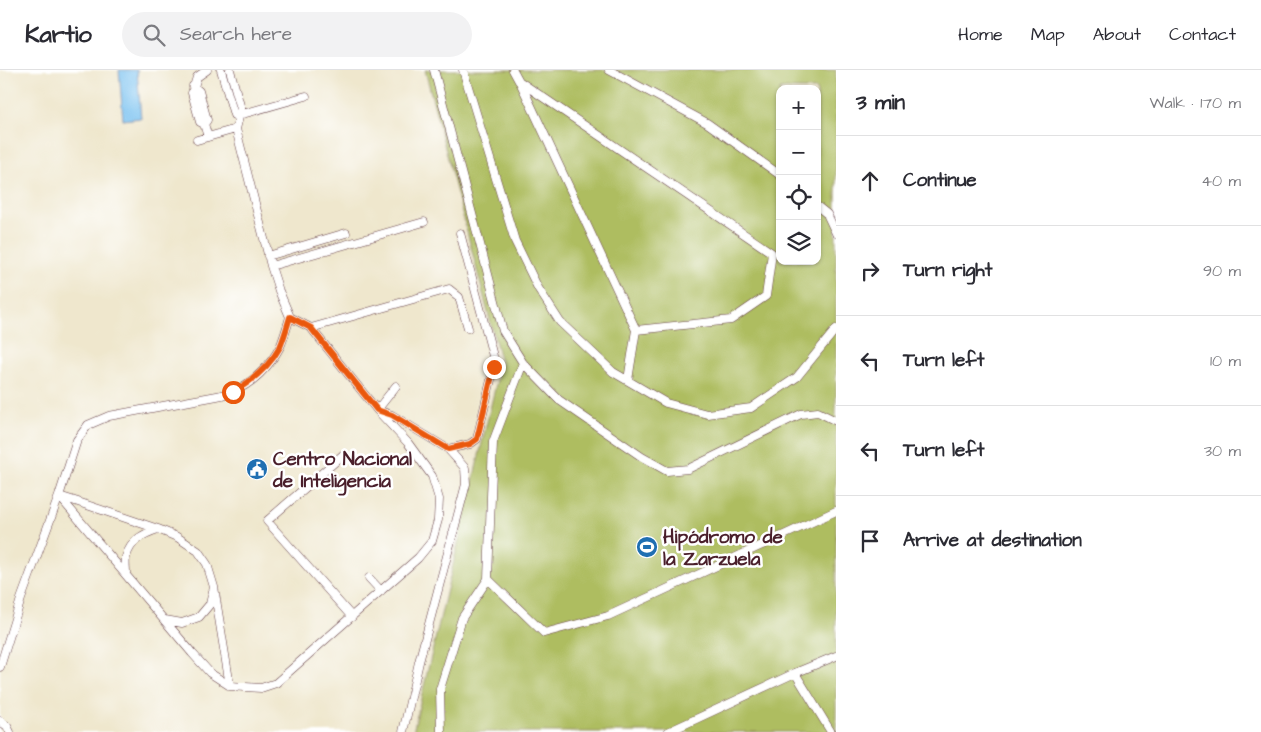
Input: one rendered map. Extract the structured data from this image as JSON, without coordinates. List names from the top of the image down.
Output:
{
  "places": {
    "public building": ["Centro Nacional de Inteligencia"],
    "sports": ["Hipódromo de la Zarzuela"]
  },
  "page": {
    "header": "Kartio",
    "search": "Search here",
    "nav": [
      "Home",
      "Map",
      "About",
      "Contact"
    ],
    "heading": ["3 min", "Walk · 170 m"],
    "map_buttons": ["+", "−"],
    "list": [
      ["Continue", "40 m"],
      ["Turn right", "90 m"],
      ["Turn left", "10 m"],
      ["Turn left", "30 m"],
      "Arrive at destination"
    ]
  }
}
